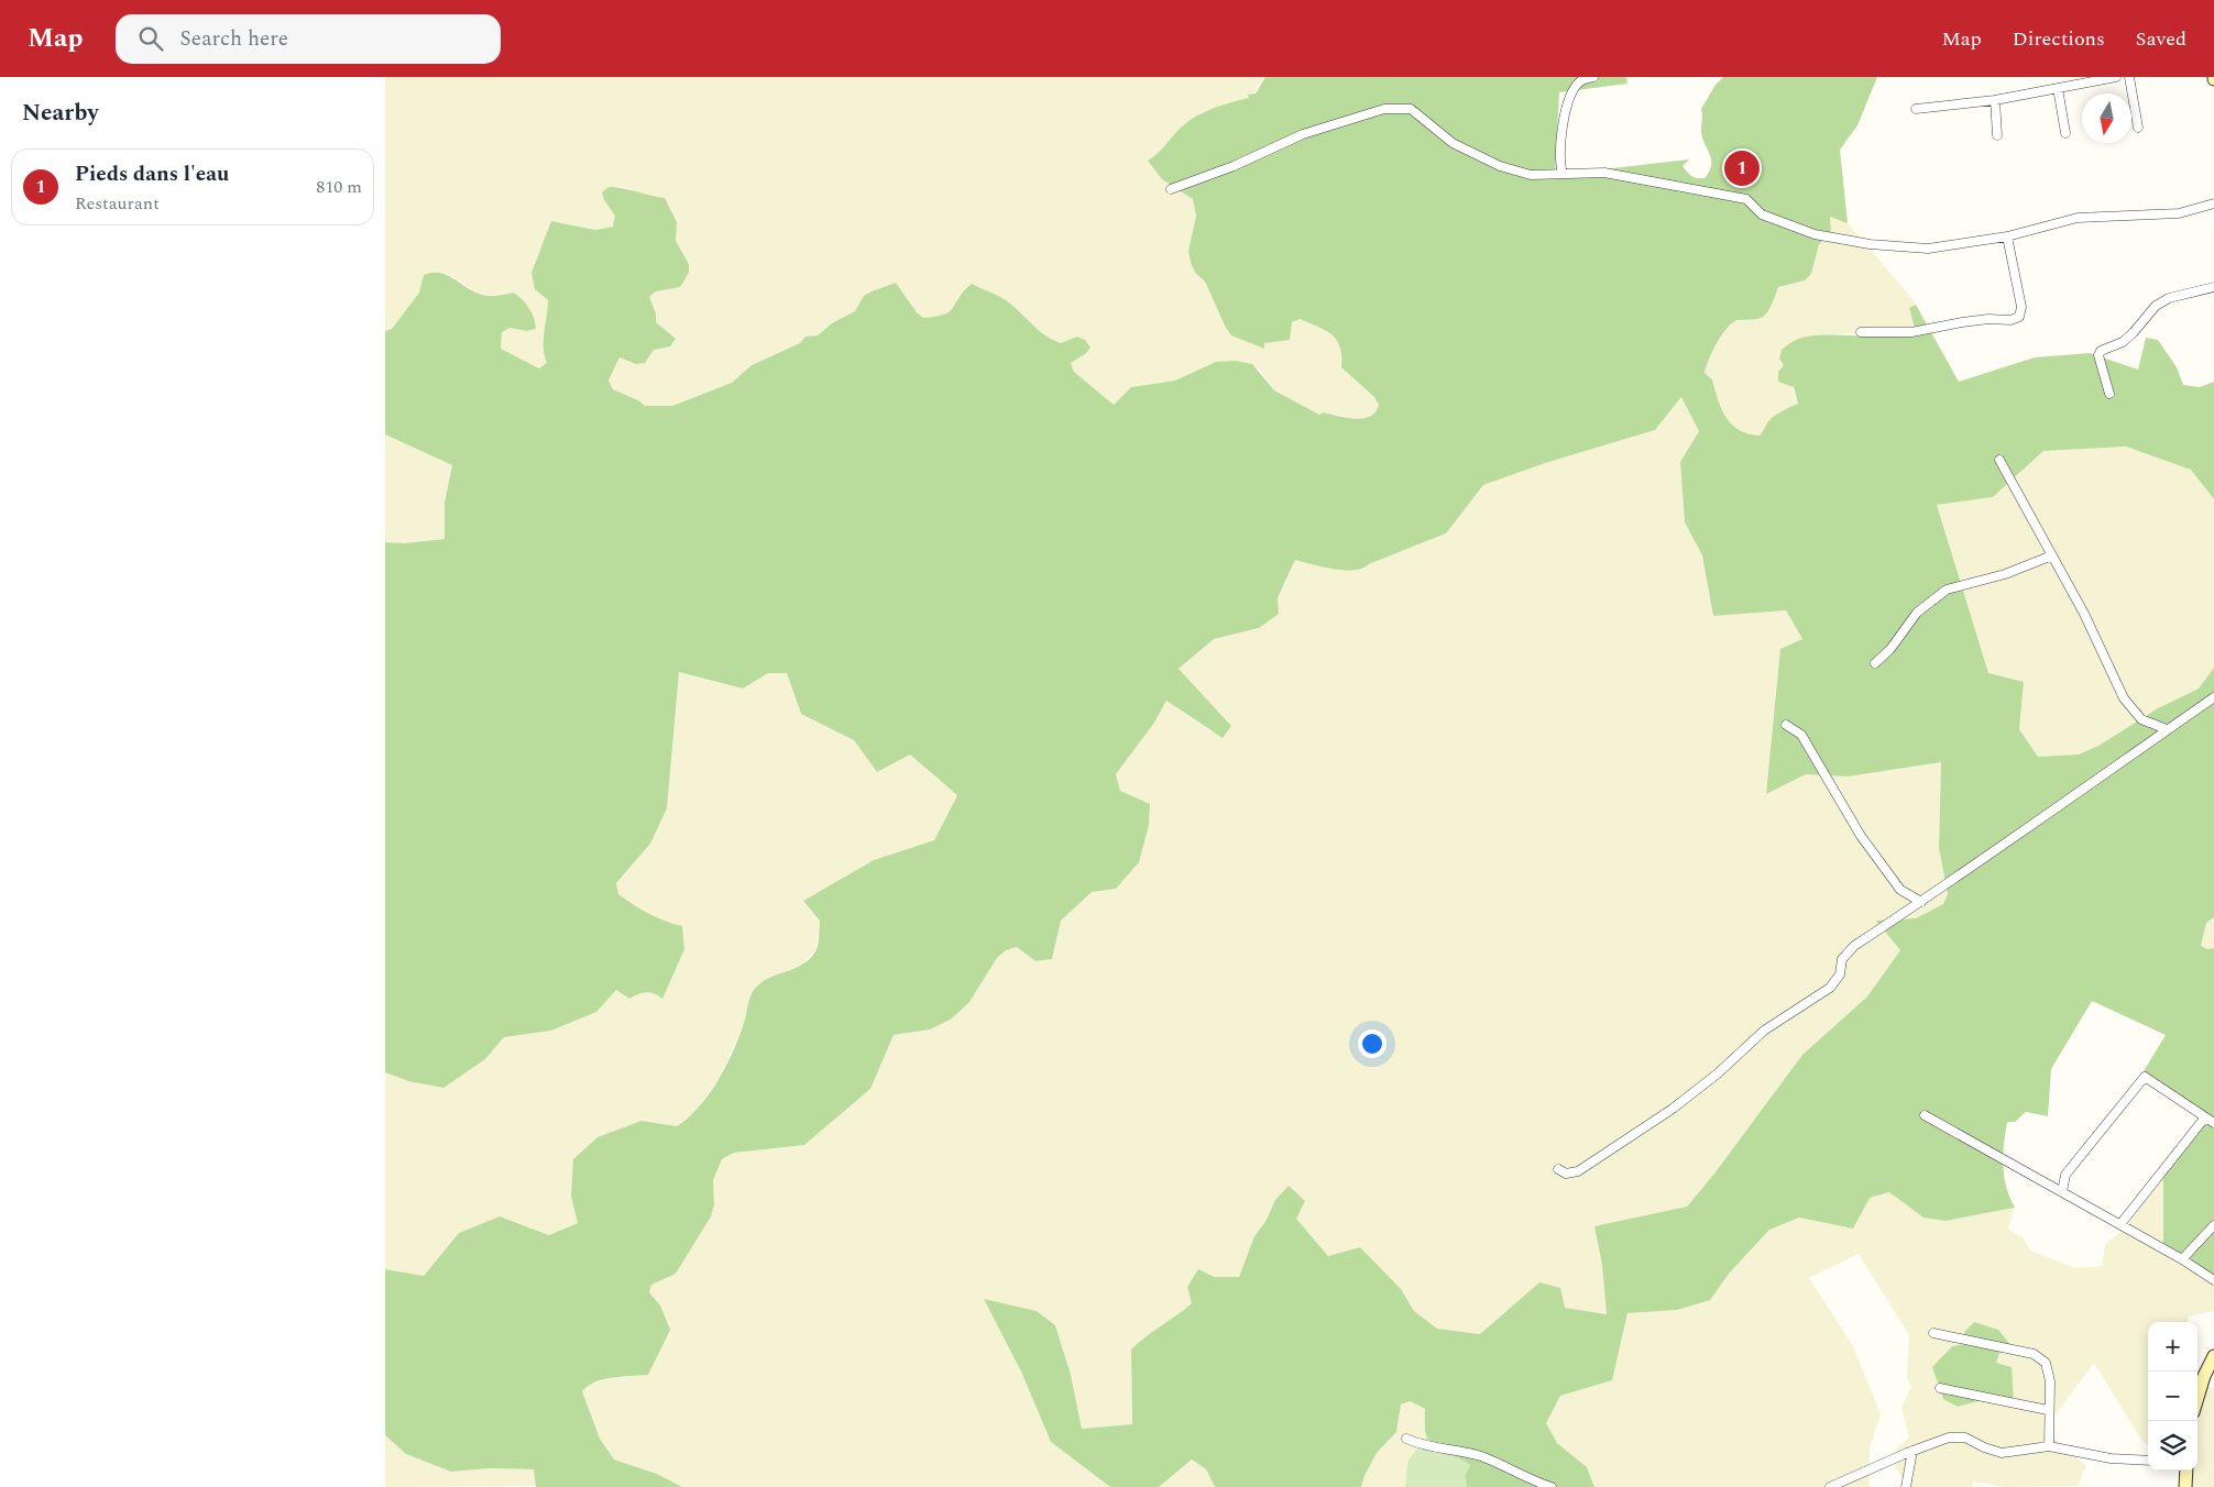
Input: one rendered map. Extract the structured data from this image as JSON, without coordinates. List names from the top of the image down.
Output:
{
  "north": "bottom",
  "page": {
    "header": "Map",
    "search": "Search here",
    "nav": ["Map", "Directions", "Saved"],
    "heading": "Nearby",
    "list": [
      {
        "mark": "1",
        "name": "Pieds dans l'eau",
        "note": "Restaurant",
        "value": "810 m"
      }
    ],
    "pins": "1",
    "map_buttons": ["+", "−"]
  }
}
